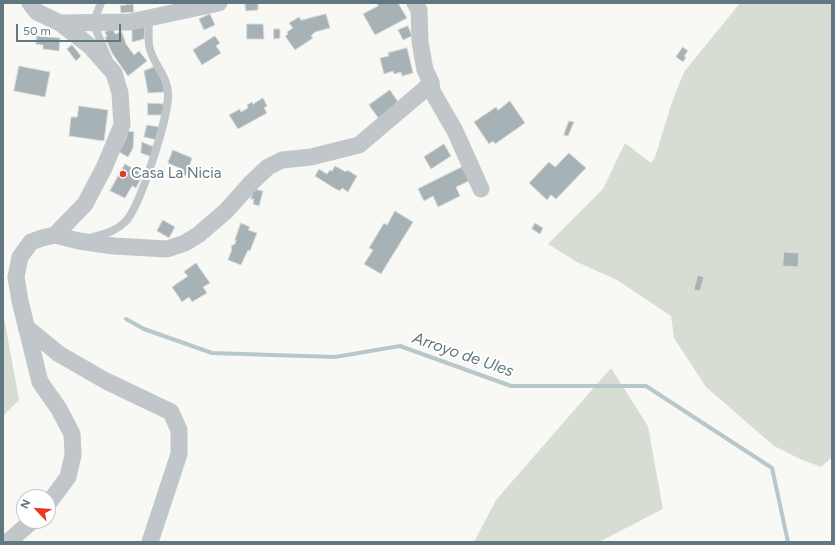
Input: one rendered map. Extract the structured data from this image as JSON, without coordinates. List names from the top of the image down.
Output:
{
  "water": ["Arroyo de Ules"],
  "places": ["Casa La Nicia"],
  "scale_bar": "50 m",
  "north": "top left"
}
